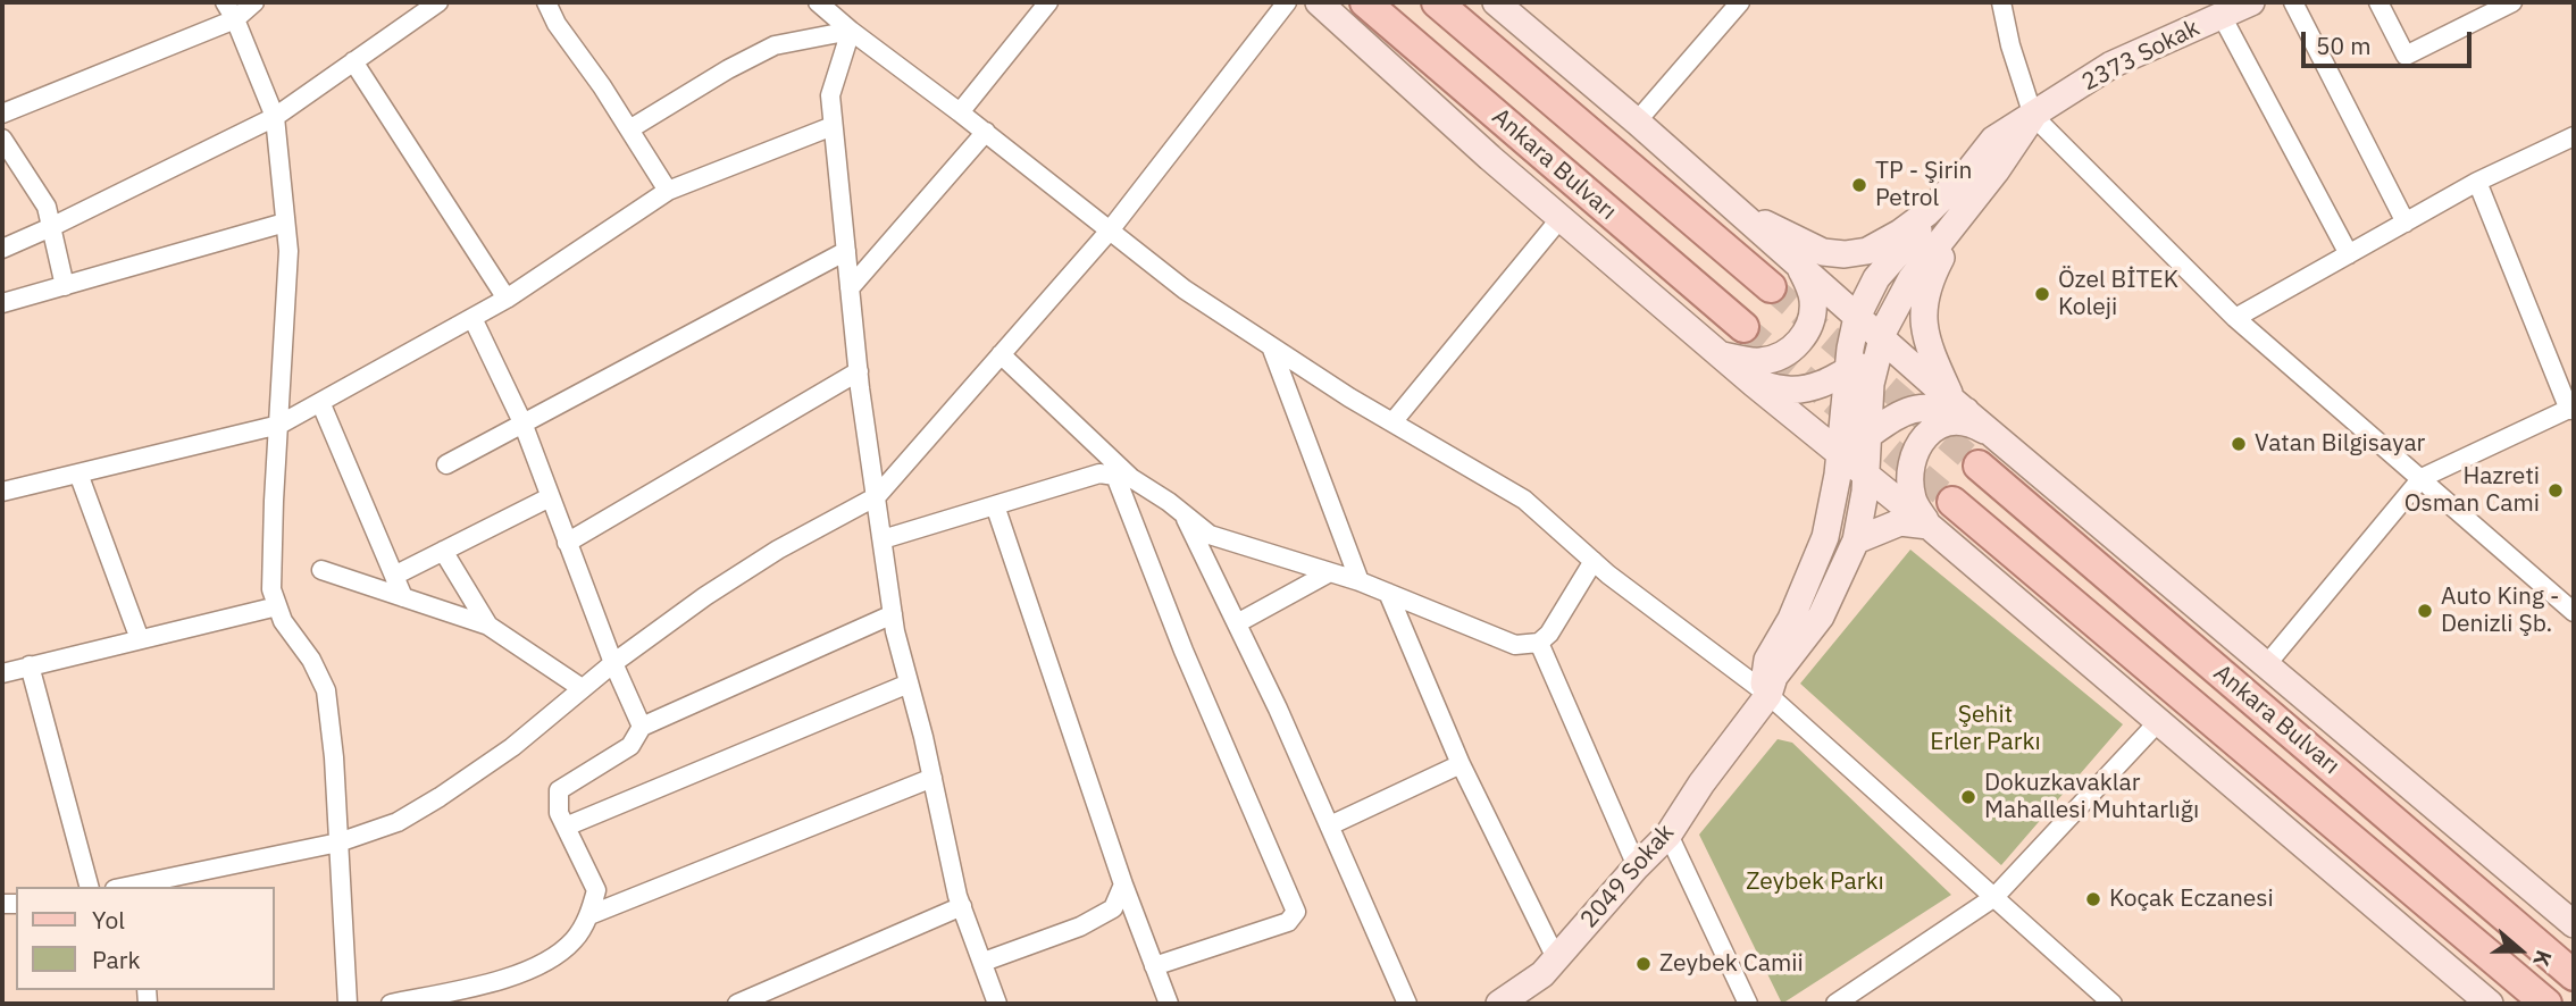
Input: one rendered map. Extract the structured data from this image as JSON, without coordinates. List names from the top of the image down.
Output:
{
  "streets": {
    "main road": ["2373 Sokak", "Ankara Bulvarı", "2049 Sokak"]
  },
  "parks": ["Şehit Erler Parkı", "Zeybek Parkı"],
  "places": [
    "TP - Şirin Petrol",
    "Özel BİTEK Koleji",
    "Vatan Bilgisayar",
    "Hazreti Osman Cami",
    "Auto King - Denizli Şb.",
    "Dokuzkavaklar Mahallesi Muhtarlığı",
    "Koçak Eczanesi",
    "Zeybek Camii"
  ],
  "legend": ["Yol", "Park"],
  "scale_bar": "50 m",
  "north": "right"
}
